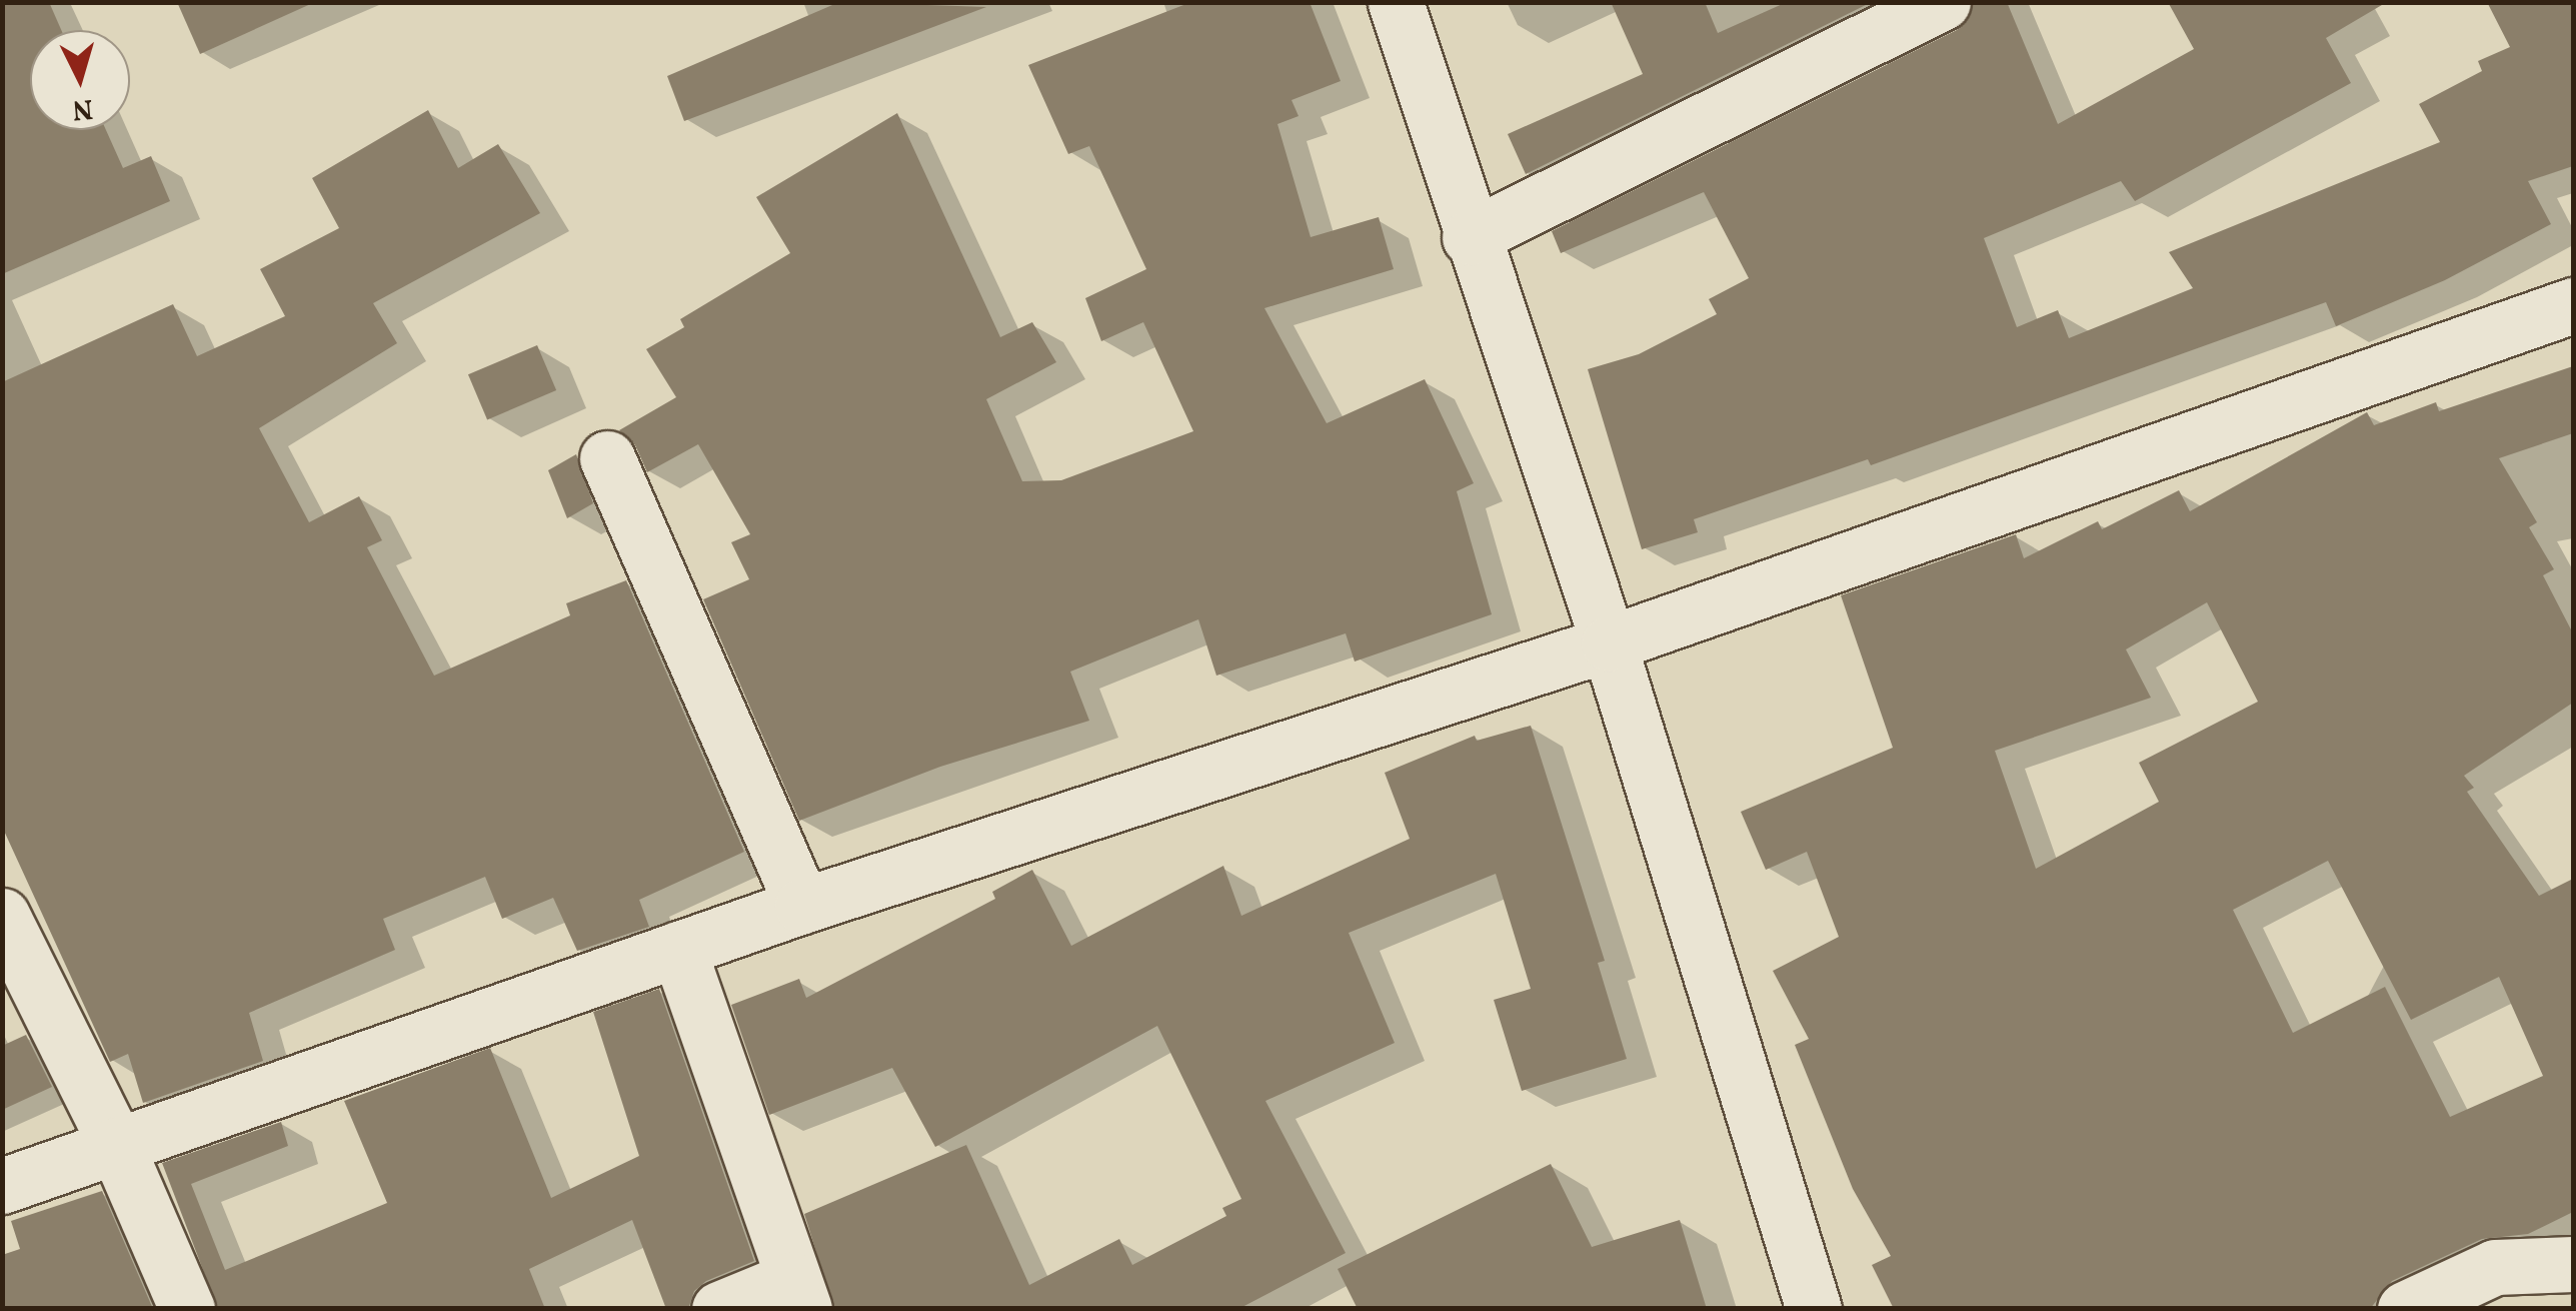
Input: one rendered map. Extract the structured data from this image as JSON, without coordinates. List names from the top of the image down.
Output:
{
  "north": "bottom"
}
